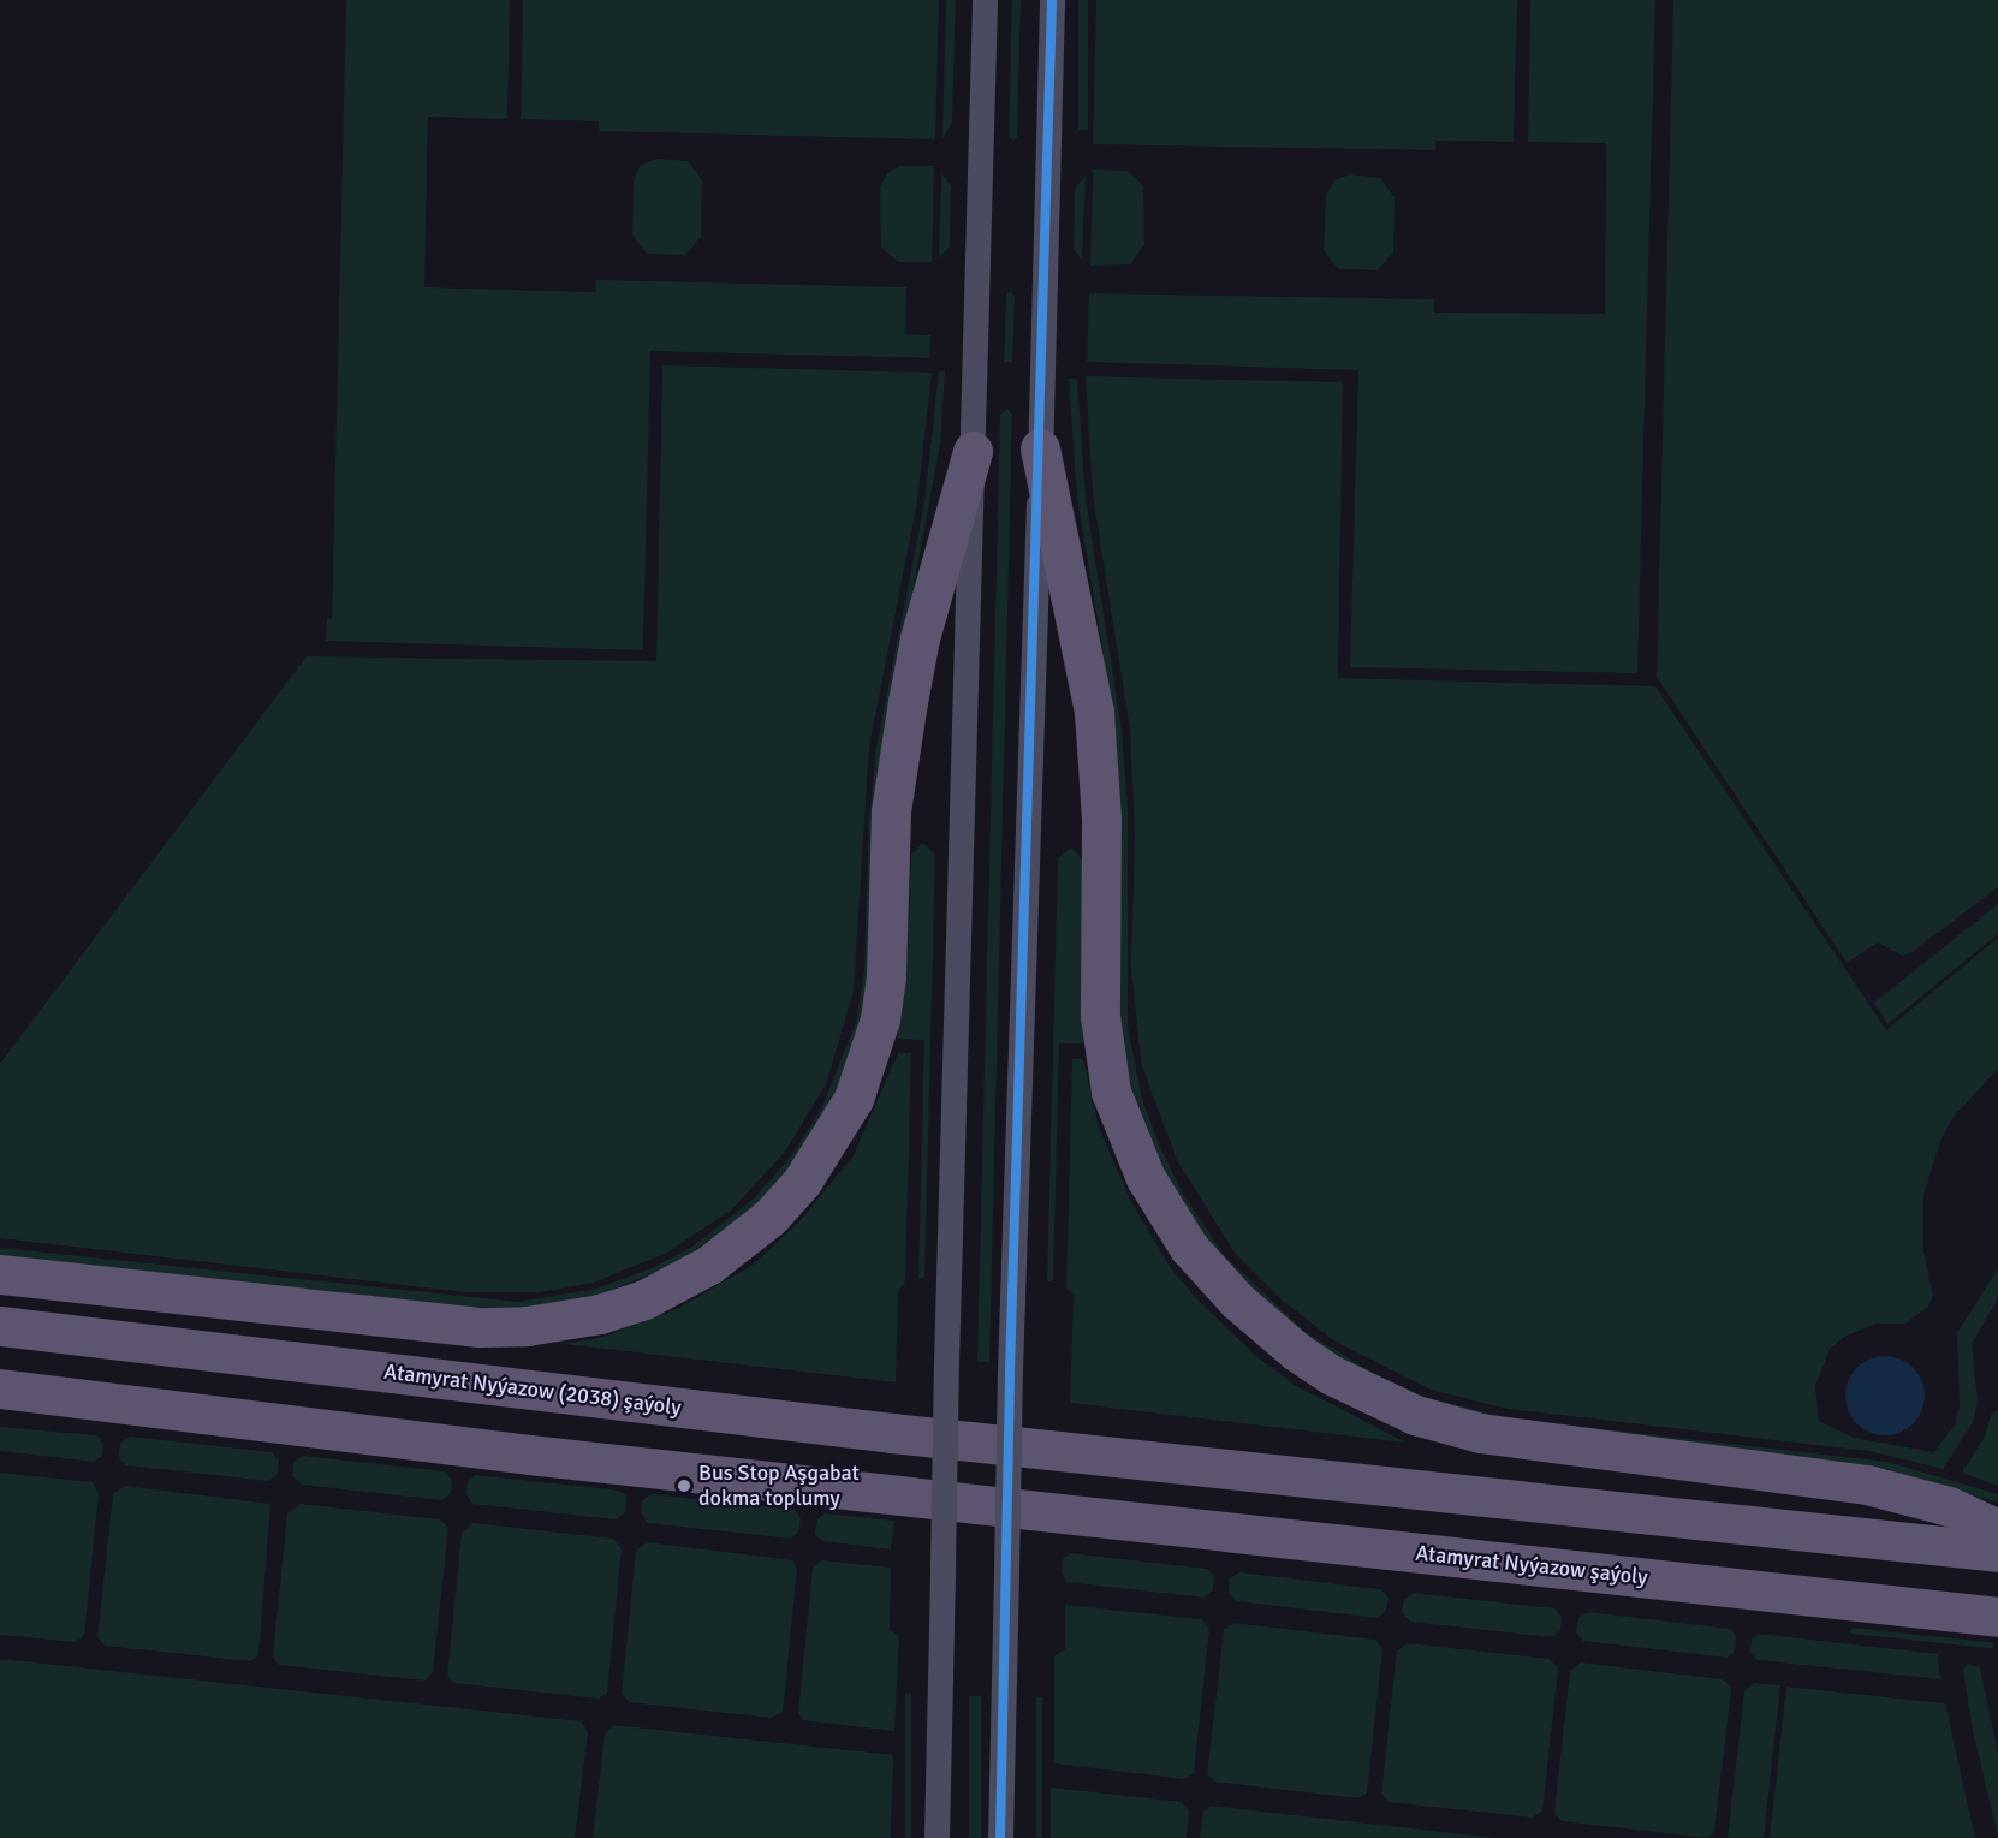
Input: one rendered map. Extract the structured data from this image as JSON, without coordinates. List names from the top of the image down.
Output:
{
  "streets": {
    "main road": ["Atamyrat Nyýazow (2038) şaýoly", "Atamyrat Nyýazow şaýoly"]
  },
  "places": ["Bus Stop Aşgabat dokma toplumy"]
}
